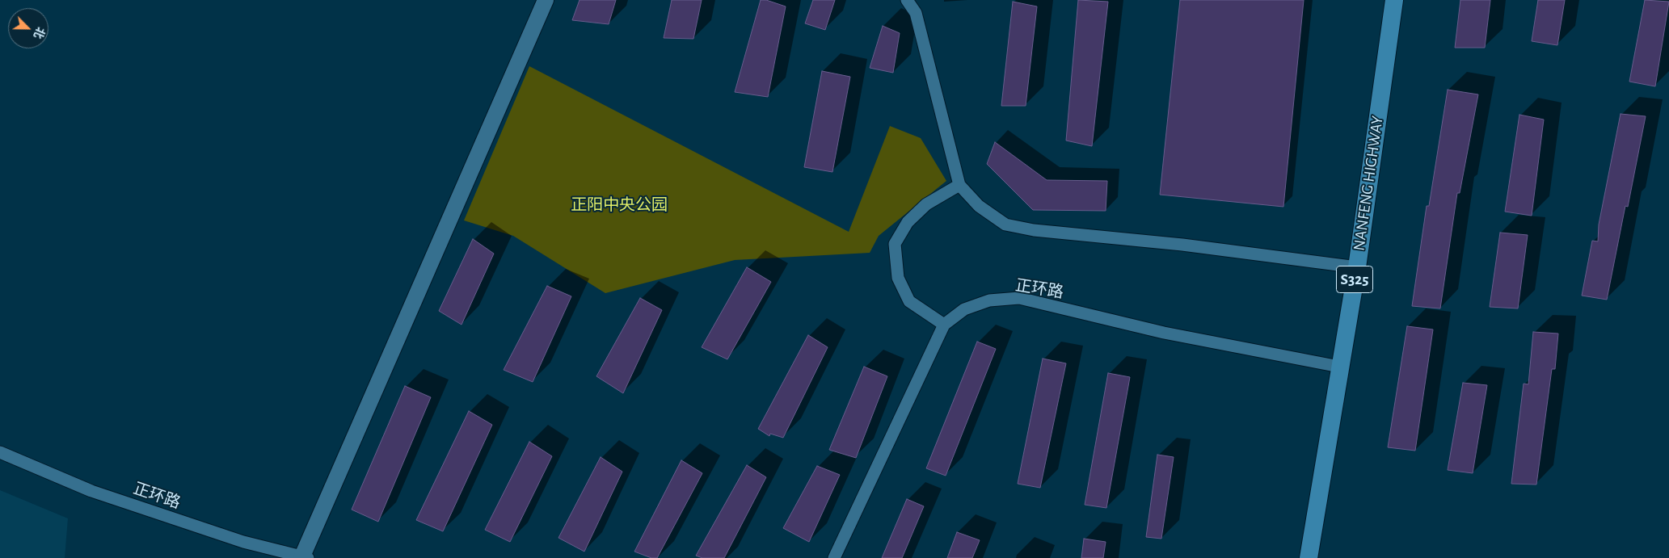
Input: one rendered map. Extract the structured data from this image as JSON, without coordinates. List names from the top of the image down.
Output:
{
  "streets": {
    "main road": ["NANFENG HIGHWAY", "S325"],
    "street": ["正环路"]
  },
  "crossings": [
    ["NANFENG HIGHWAY", "正环路"]
  ],
  "parks": ["正阳中央公园"],
  "north": "bottom right"
}
